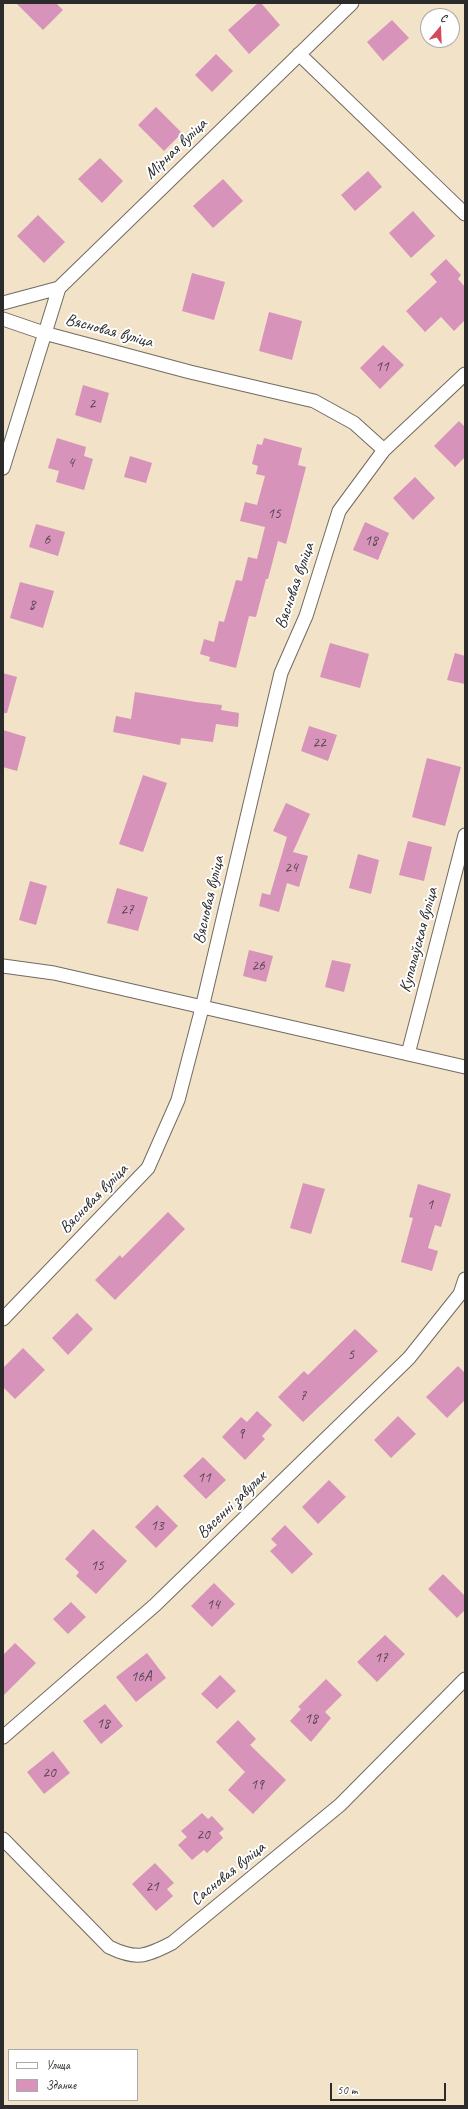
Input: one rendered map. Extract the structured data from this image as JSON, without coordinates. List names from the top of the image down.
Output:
{
  "streets": {
    "street": [
      "Мірная вуліца",
      "Вясновая вуліца",
      "Купалаўская вуліца",
      "Вясенні завулак",
      "Сасновая вуліца"
    ]
  },
  "crossings": [
    ["Мірная вуліца", "Вясновая вуліца"]
  ],
  "house_numbers": [
    "11",
    "2",
    "4",
    "15",
    "6",
    "18",
    "8",
    "22",
    "24",
    "27",
    "26",
    "1",
    "5",
    "7",
    "9",
    "11",
    "13",
    "15",
    "14",
    "17",
    "16А",
    "18",
    "18",
    "20",
    "19",
    "20",
    "21"
  ],
  "legend": ["Улица", "Здание"],
  "scale_bar": "50 m",
  "north": "top"
}
